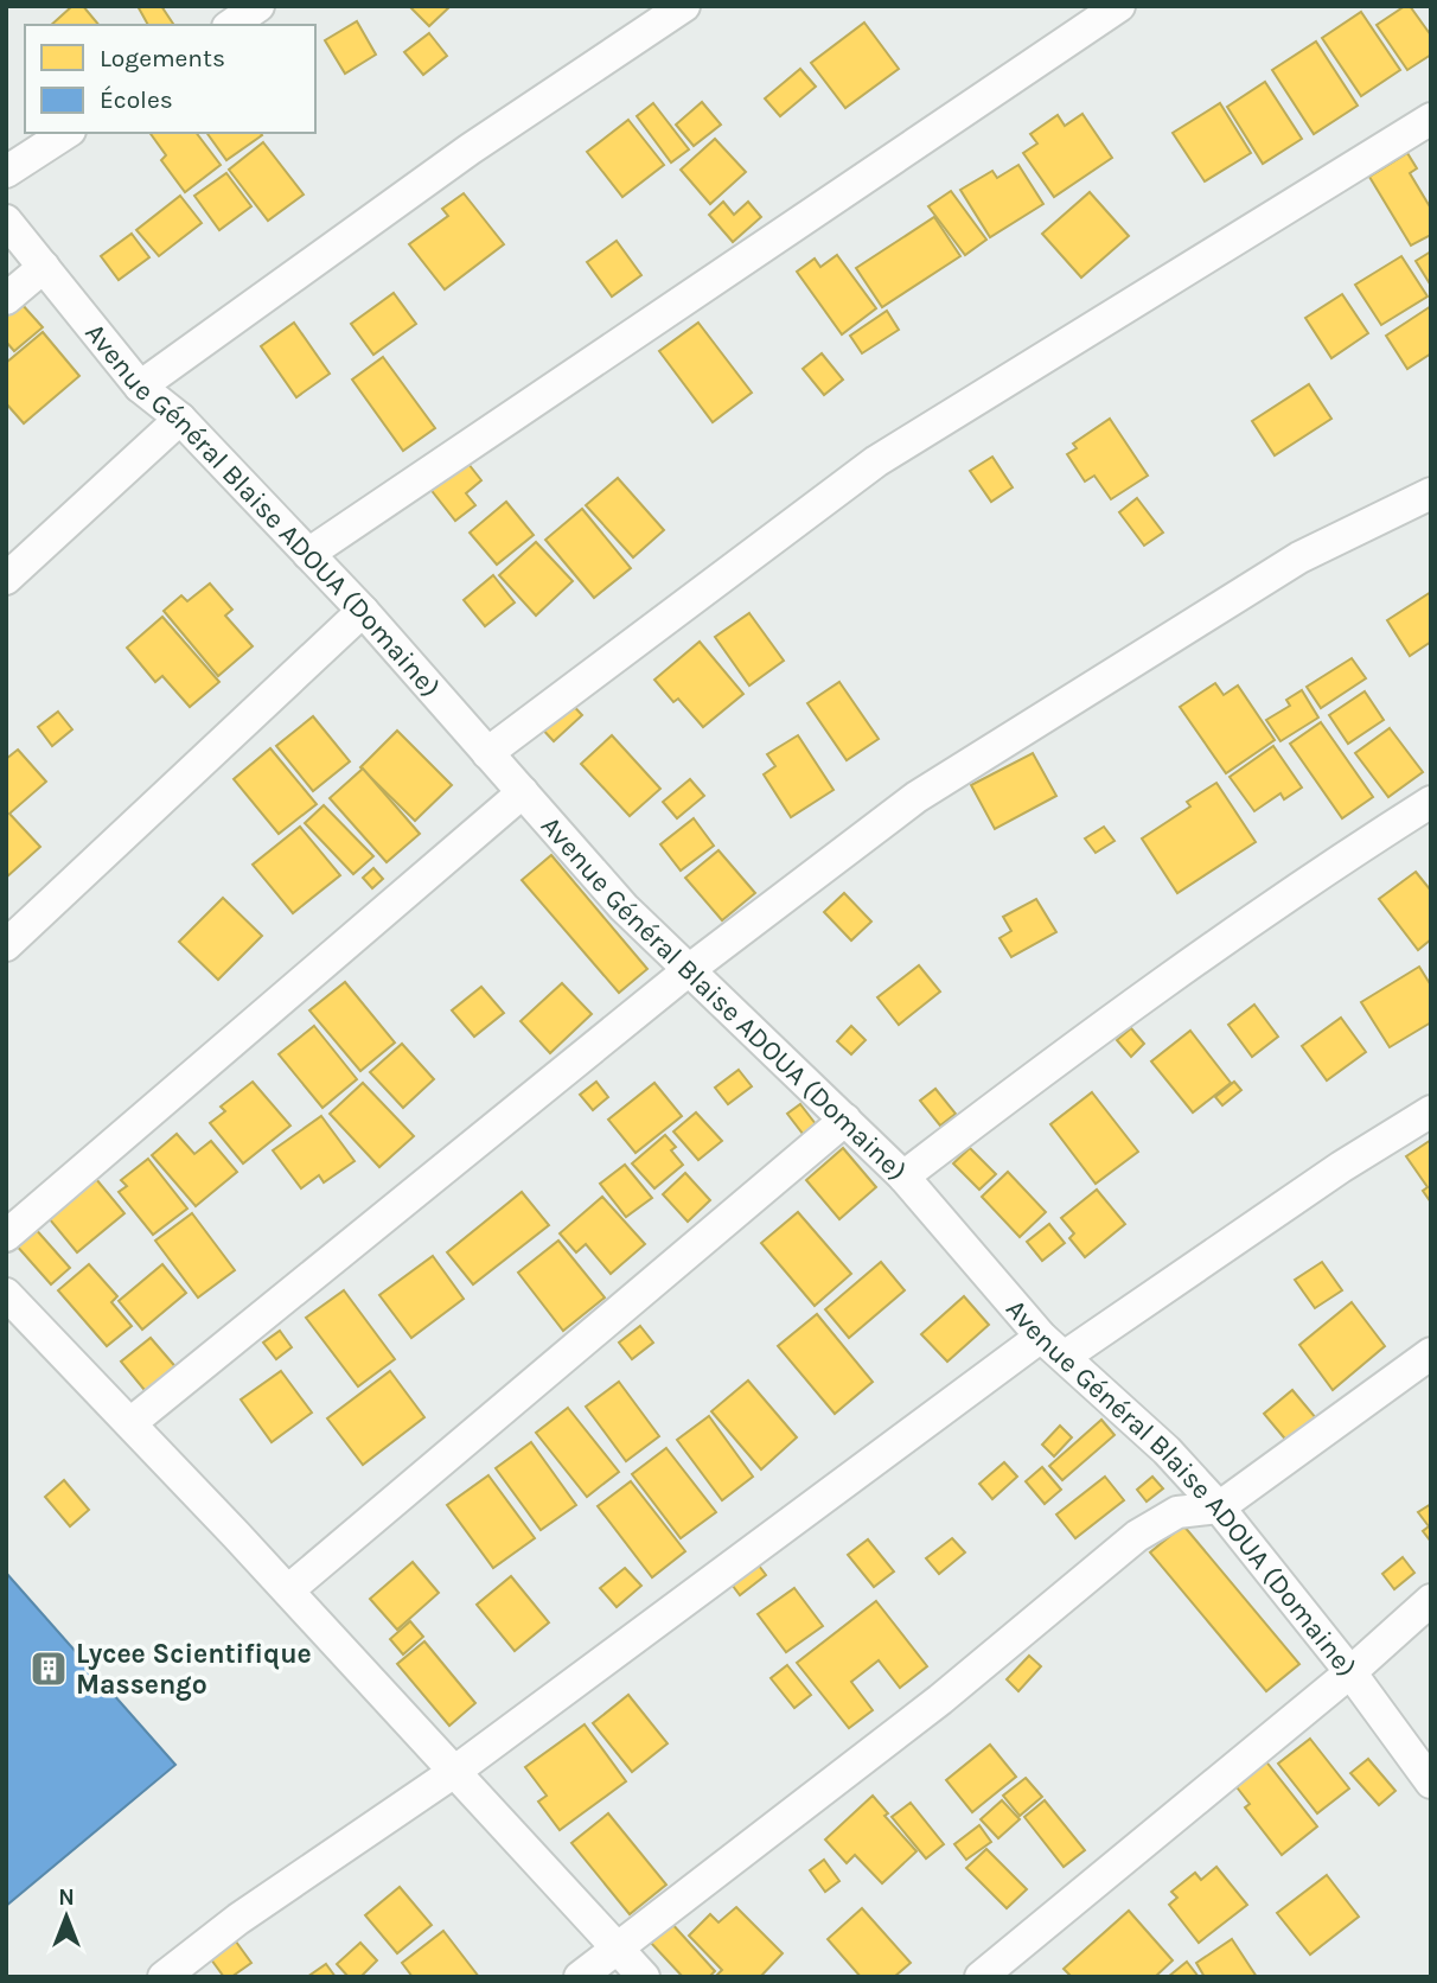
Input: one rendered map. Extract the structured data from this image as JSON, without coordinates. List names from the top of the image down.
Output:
{
  "streets": {
    "street": ["Avenue Général Blaise ADOUA (Domaine)"]
  },
  "places": {
    "building": ["Lycee Scientifique Massengo"]
  },
  "legend": ["Logements", "Écoles"],
  "north": "top"
}
